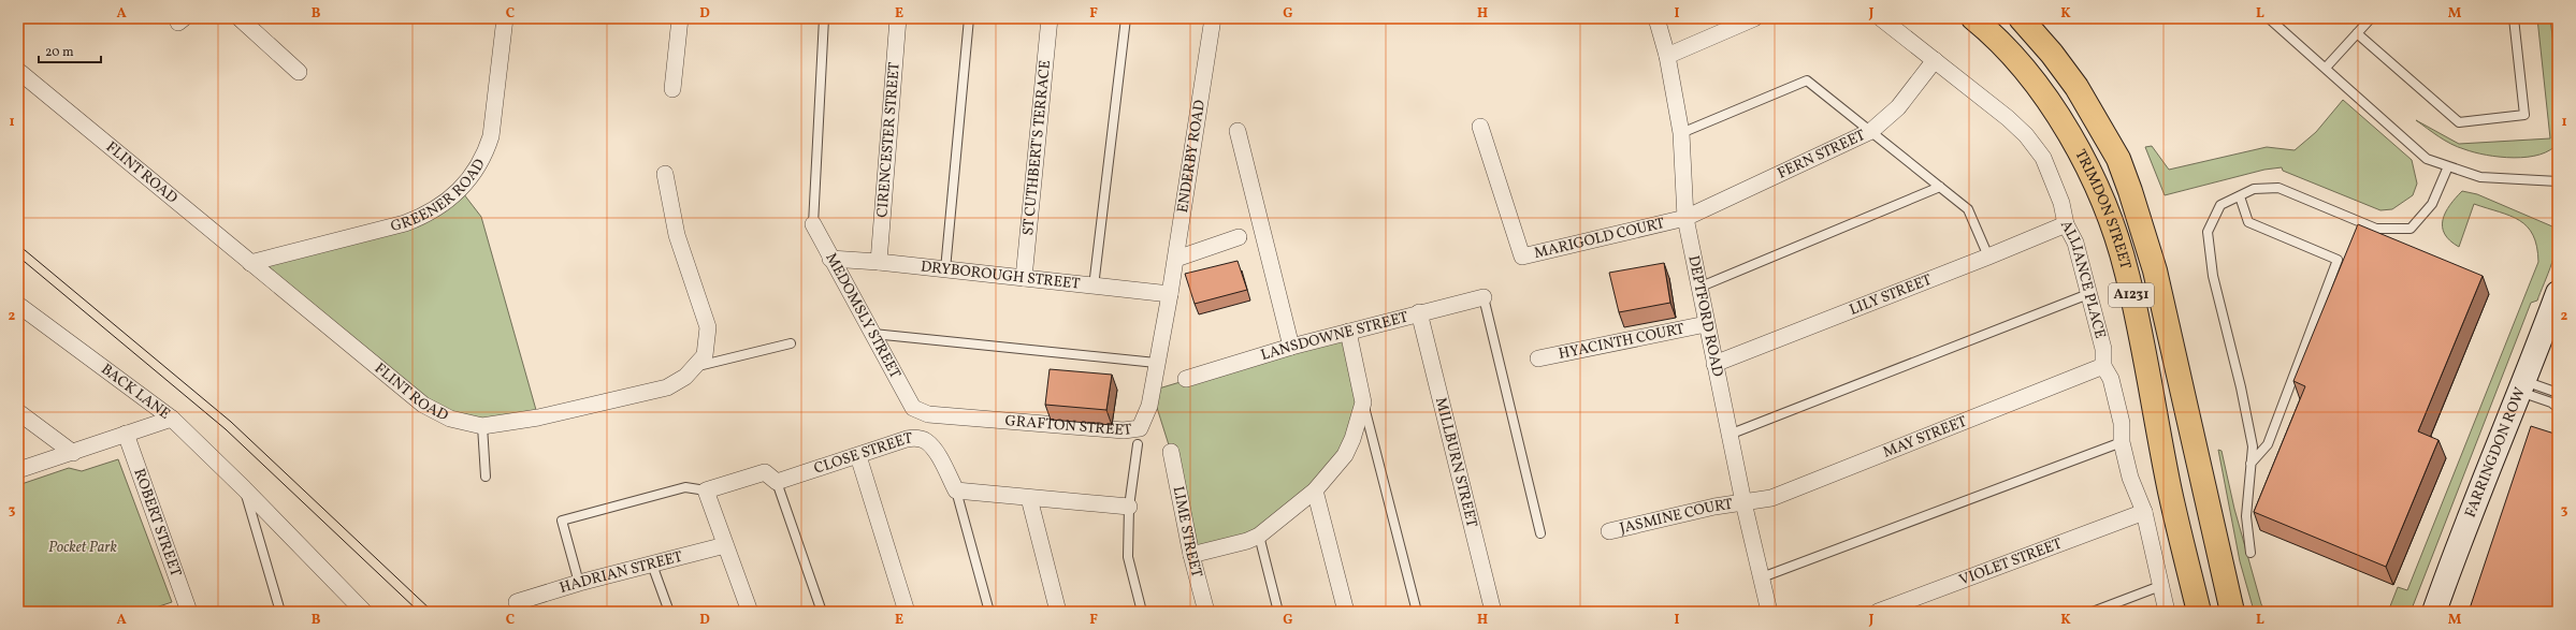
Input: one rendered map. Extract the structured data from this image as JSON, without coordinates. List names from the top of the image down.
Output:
{
  "streets": {
    "highway": ["TRIMDON STREET", "A1231"],
    "street": [
      "CIRENCESTER STREET",
      "ST CUTHBERT'S TERRACE",
      "FERN STREET",
      "ENDERBY ROAD",
      "FLINT ROAD",
      "GREENER ROAD",
      "MARIGOLD COURT",
      "DRYBOROUGH STREET",
      "ALLIANCE PLACE",
      "LILY STREET",
      "MEDOMSLY STREET",
      "DEPTFORD ROAD",
      "LANSDOWNE STREET",
      "HYACINTH COURT",
      "BACK LANE",
      "GRAFTON STREET",
      "MAY STREET",
      "FARRINGDON ROW",
      "CLOSE STREET",
      "MILLBURN STREET",
      "JASMINE COURT",
      "ROBERT STREET",
      "LIME STREET",
      "VIOLET STREET",
      "HADRIAN STREET"
    ]
  },
  "crossings": [
    ["CIRENCESTER STREET", "DRYBOROUGH STREET"],
    ["ST CUTHBERT'S TERRACE", "DRYBOROUGH STREET"],
    ["FERN STREET", "MARIGOLD COURT"],
    ["FERN STREET", "ALLIANCE PLACE"],
    ["FERN STREET", "DEPTFORD ROAD"],
    ["ENDERBY ROAD", "DRYBOROUGH STREET"],
    ["ENDERBY ROAD", "GRAFTON STREET"],
    ["FLINT ROAD", "GREENER ROAD"],
    ["MARIGOLD COURT", "DEPTFORD ROAD"],
    ["DRYBOROUGH STREET", "MEDOMSLY STREET"],
    ["DRYBOROUGH STREET", "GRAFTON STREET"],
    ["ALLIANCE PLACE", "LILY STREET"],
    ["ALLIANCE PLACE", "MAY STREET"],
    ["ALLIANCE PLACE", "VIOLET STREET"],
    ["LILY STREET", "DEPTFORD ROAD"],
    ["MEDOMSLY STREET", "GRAFTON STREET"],
    ["DEPTFORD ROAD", "HYACINTH COURT"],
    ["DEPTFORD ROAD", "MAY STREET"],
    ["DEPTFORD ROAD", "JASMINE COURT"],
    ["LANSDOWNE STREET", "MILLBURN STREET"],
    ["MAY STREET", "JASMINE COURT"]
  ],
  "parks": ["Pocket Park"],
  "scale_bar": "20 m",
  "grid": {
    "columns": [
      "A",
      "B",
      "C",
      "D",
      "E",
      "F",
      "G",
      "H",
      "I",
      "J",
      "K",
      "L",
      "M"
    ],
    "rows": ["1", "2", "3"]
  }
}
